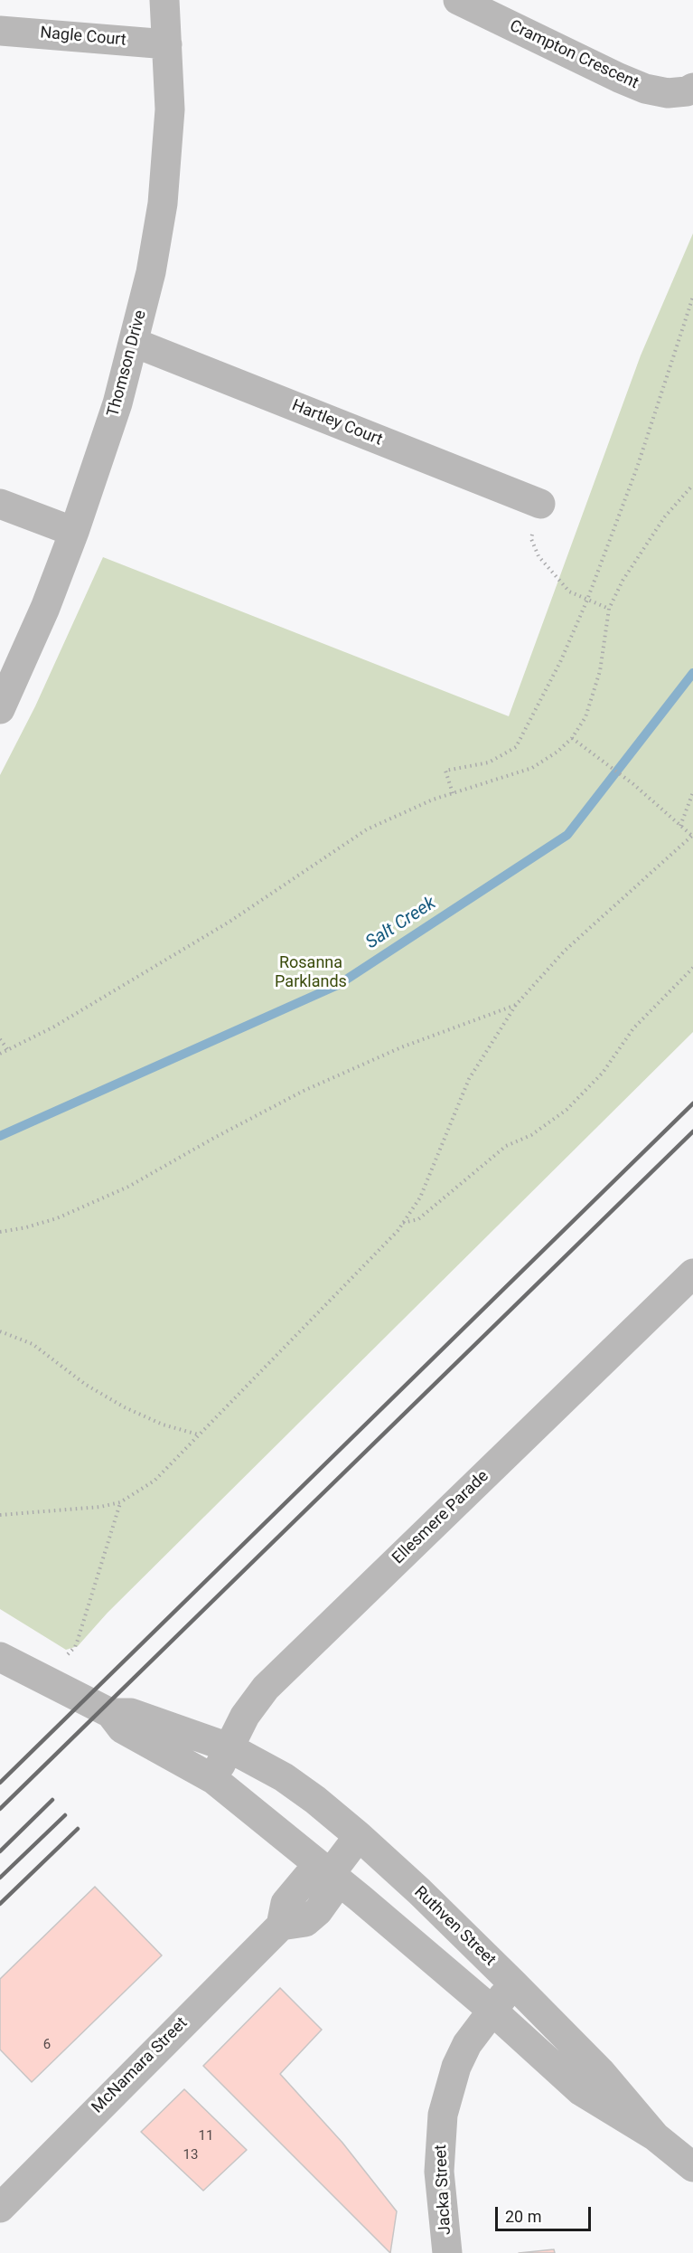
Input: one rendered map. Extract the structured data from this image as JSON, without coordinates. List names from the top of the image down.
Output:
{
  "streets": {
    "street": [
      "Nagle Court",
      "Crampton Crescent",
      "Thomson Drive",
      "Hartley Court",
      "Ellesmere Parade",
      "Ruthven Street",
      "McNamara Street",
      "Jacka Street"
    ]
  },
  "crossings": [
    ["Nagle Court", "Thomson Drive"],
    ["Thomson Drive", "Hartley Court"],
    ["Ellesmere Parade", "Ruthven Street"],
    ["Ruthven Street", "McNamara Street"],
    ["Ruthven Street", "Jacka Street"]
  ],
  "water": ["Salt Creek"],
  "parks": ["Rosanna Parklands"],
  "house_numbers": ["6", "11", "13"],
  "scale_bar": "20 m"
}
